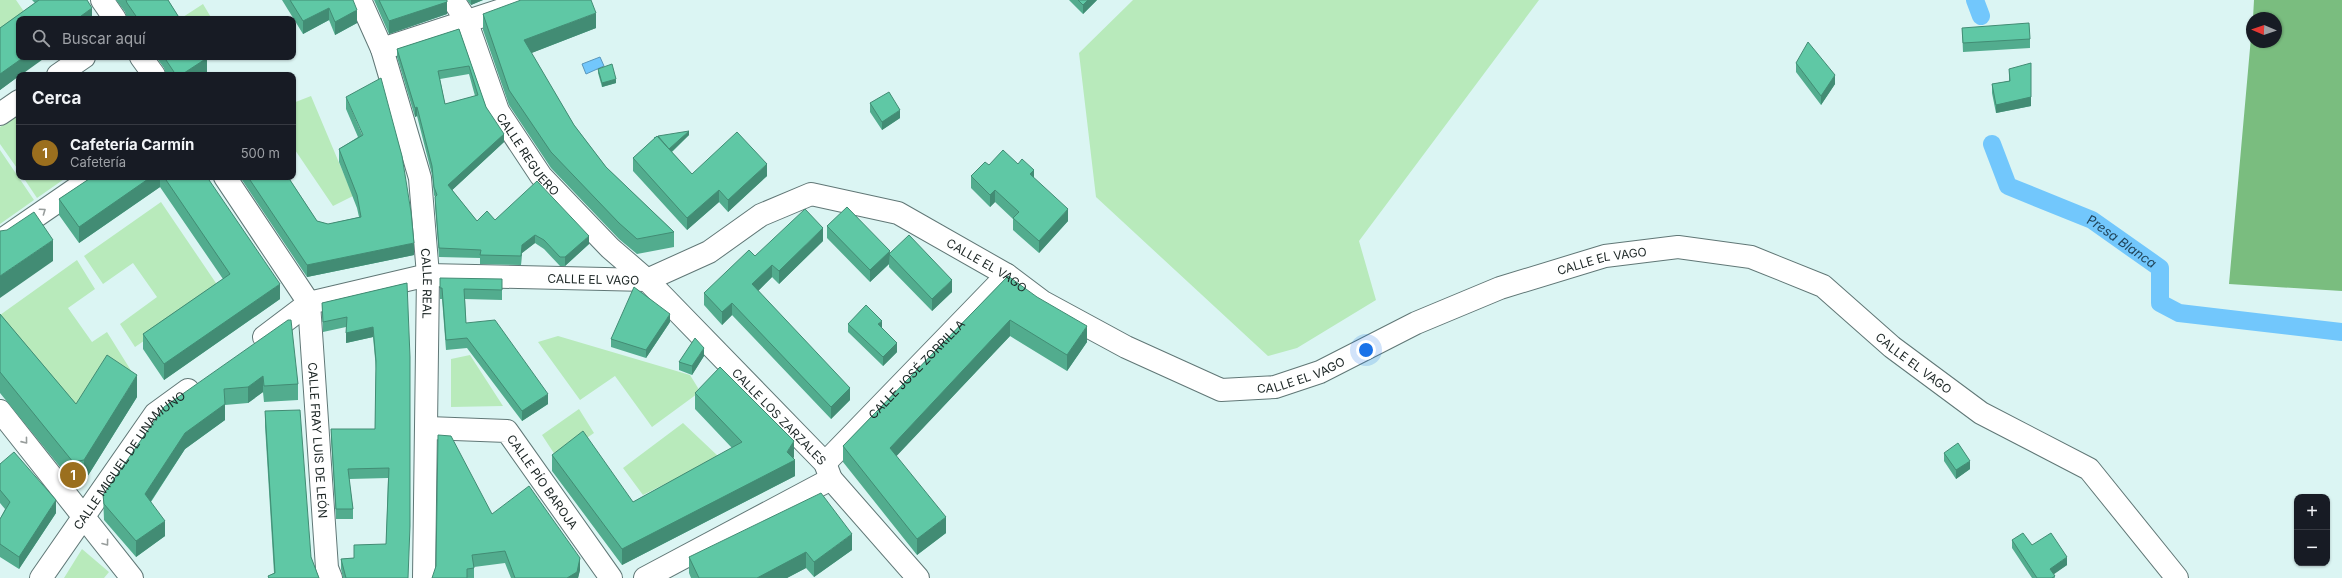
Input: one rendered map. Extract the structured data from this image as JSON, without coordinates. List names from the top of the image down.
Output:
{
  "streets": {
    "street": [
      "CALLE REGUERO",
      "CALLE EL VAGO",
      "CALLE REAL",
      "CALLE JOSÉ ZORRILLA",
      "CALLE LOS ZARZALES",
      "CALLE FRAY LUIS DE LEÓN",
      "CALLE MIGUEL DE UNAMUNO",
      "CALLE PÍO BAROJA"
    ]
  },
  "crossings": [
    ["CALLE REGUERO", "CALLE EL VAGO"],
    ["CALLE REGUERO", "CALLE LOS ZARZALES"],
    ["CALLE EL VAGO", "CALLE REAL"],
    ["CALLE EL VAGO", "CALLE JOSÉ ZORRILLA"],
    ["CALLE EL VAGO", "CALLE LOS ZARZALES"],
    ["CALLE REAL", "CALLE PÍO BAROJA"],
    ["CALLE JOSÉ ZORRILLA", "CALLE LOS ZARZALES"]
  ],
  "water": ["Presa Blanca"],
  "north": "left",
  "page": {
    "search": "Buscar aquí",
    "heading": "Cerca",
    "list": [
      {
        "mark": "1",
        "name": "Cafetería Carmín",
        "note": "Cafetería",
        "value": "500 m"
      }
    ],
    "pins": "1",
    "map_buttons": ["+", "−"]
  }
}
